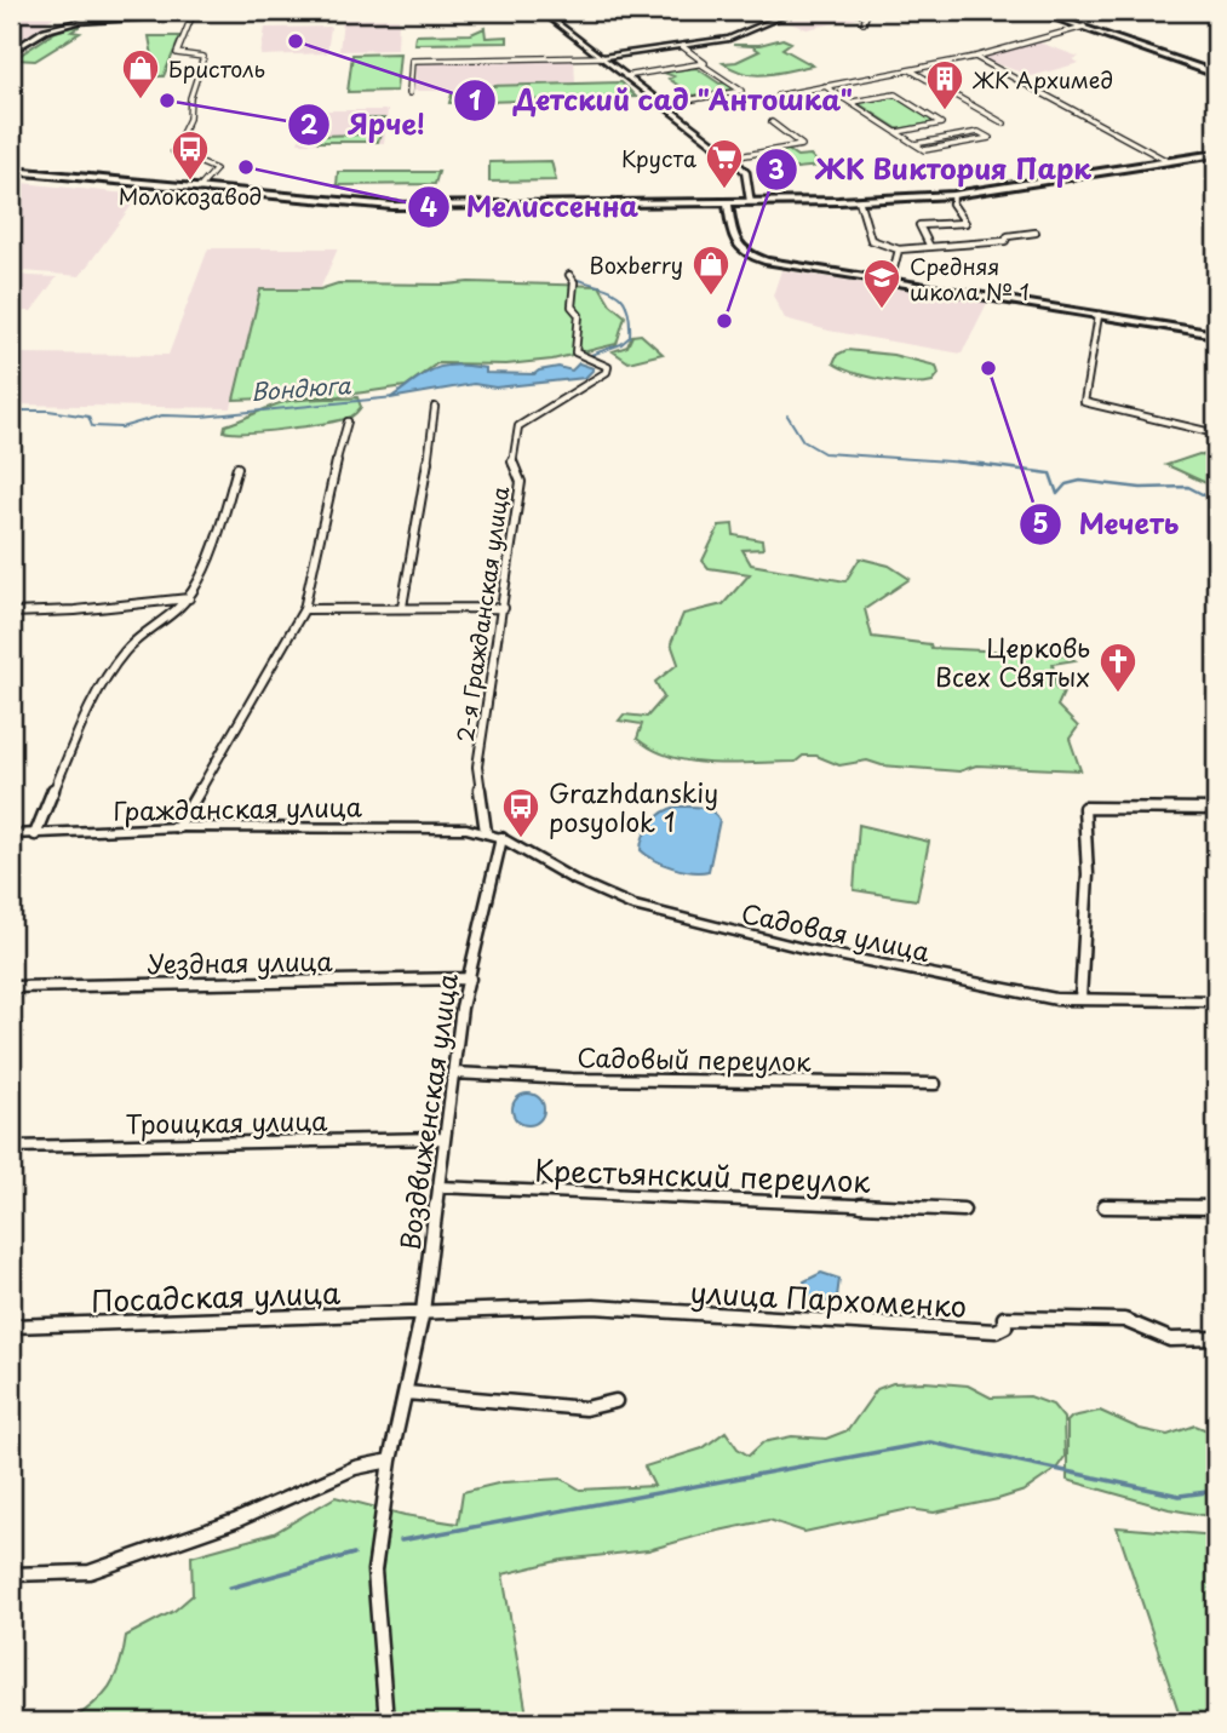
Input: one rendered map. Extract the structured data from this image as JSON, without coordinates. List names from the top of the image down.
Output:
{
  "streets": {
    "street": [
      "2-я Гражданская улица",
      "Гражданская улица",
      "Садовая улица",
      "Уездная улица",
      "Садовый переулок",
      "Воздвиженская улица",
      "Троицкая улица",
      "Крестьянский переулок",
      "Посадская улица",
      "улица Пархоменко"
    ]
  },
  "crossings": [
    ["2-я Гражданская улица", "Садовая улица"],
    ["Гражданская улица", "Садовая улица"],
    ["Садовая улица", "Воздвиженская улица"],
    ["Уездная улица", "Воздвиженская улица"],
    ["Садовый переулок", "Воздвиженская улица"],
    ["Воздвиженская улица", "Троицкая улица"],
    ["Воздвиженская улица", "Крестьянский переулок"],
    ["Воздвиженская улица", "Посадская улица"],
    ["Воздвиженская улица", "улица Пархоменко"],
    ["Посадская улица", "улица Пархоменко"]
  ],
  "water": ["Вондюга"],
  "places": {
    "other": [
      "Детский сад \"Антошка\"",
      "Ярче!",
      "Мелиссенна",
      "ЖК Виктория Парк",
      "Мечеть"
    ],
    "shop": ["Бристоль", "Boxberry"],
    "building": ["ЖК Архимед"],
    "bus stop": ["Молокозавод", "Grazhdanskiy posyolok 1"],
    "supermarket": ["Круста"],
    "school or university": ["Средняя школа № 1"],
    "church": ["Церковь Всех Святых"]
  }
}
